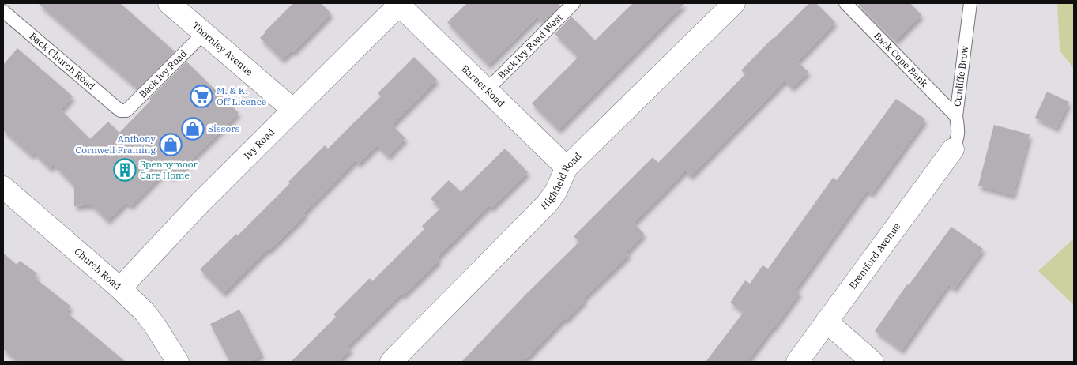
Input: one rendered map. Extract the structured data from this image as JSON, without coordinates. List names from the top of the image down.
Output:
{
  "streets": {
    "street": [
      "Thornley Avenue",
      "Barnet Road",
      "Ivy Road",
      "Highfield Road",
      "Brentford Avenue",
      "Church Road"
    ],
    "lane": [
      "Back Ivy Road West",
      "Back Cope Bank",
      "Back Church Road",
      "Back Ivy Road",
      "Cunliffe Brow"
    ]
  },
  "crossings": [
    ["Back Ivy Road West", "Barnet Road"],
    ["Thornley Avenue", "Back Ivy Road"],
    ["Thornley Avenue", "Ivy Road"],
    ["Back Cope Bank", "Cunliffe Brow"],
    ["Back Church Road", "Back Ivy Road"],
    ["Cunliffe Brow", "Brentford Avenue"],
    ["Barnet Road", "Ivy Road"],
    ["Barnet Road", "Highfield Road"],
    ["Ivy Road", "Church Road"]
  ],
  "places": {
    "supermarket": ["M. & K. Off Licence"],
    "shop": ["Sissors", "Anthony Cornwell Framing"],
    "building": ["Spennymoor Care Home"]
  }
}
